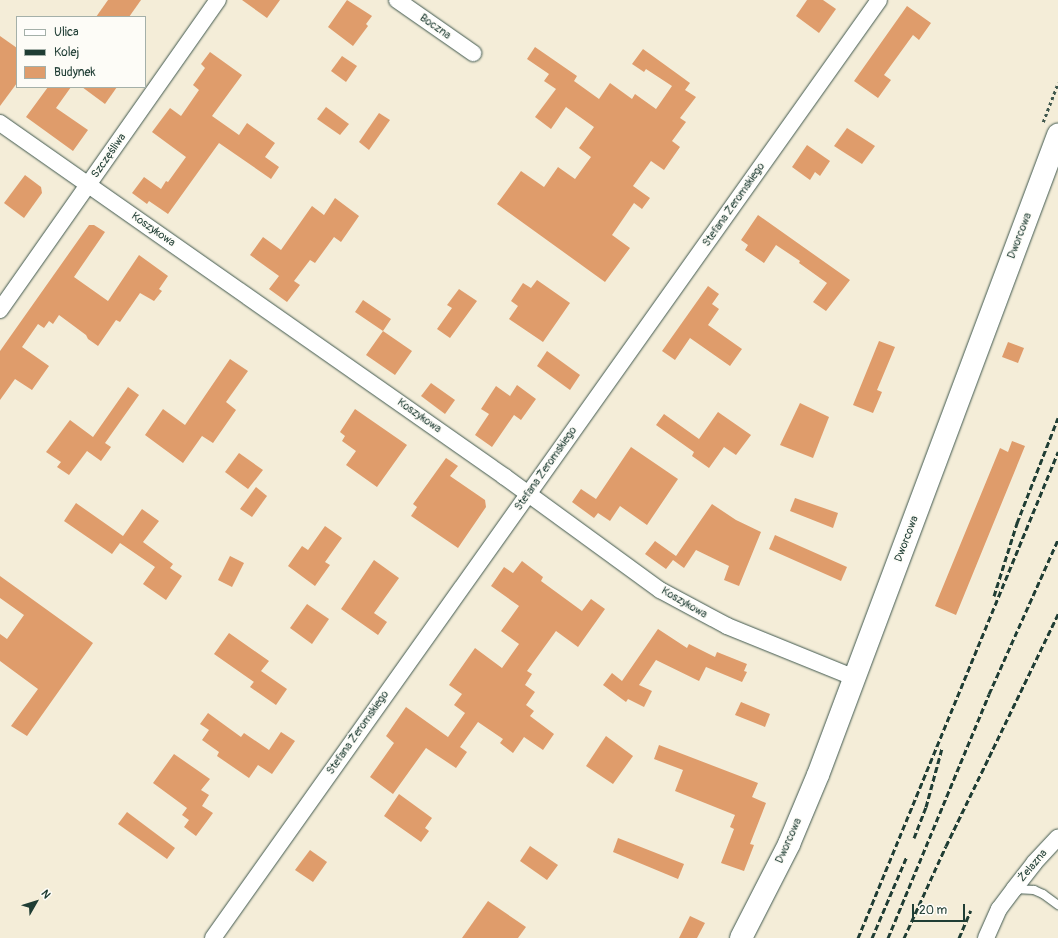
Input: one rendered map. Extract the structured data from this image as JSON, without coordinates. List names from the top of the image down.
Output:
{
  "streets": {
    "street": [
      "Boczna",
      "Szczęśliwa",
      "Stefana Żeromskiego",
      "Koszykowa",
      "Dworcowa",
      "Żelazna"
    ]
  },
  "crossings": [
    ["Szczęśliwa", "Koszykowa"],
    ["Stefana Żeromskiego", "Koszykowa"],
    ["Koszykowa", "Dworcowa"]
  ],
  "legend": ["Ulica", "Kolej", "Budynek"],
  "scale_bar": "20 m",
  "north": "top right"
}
